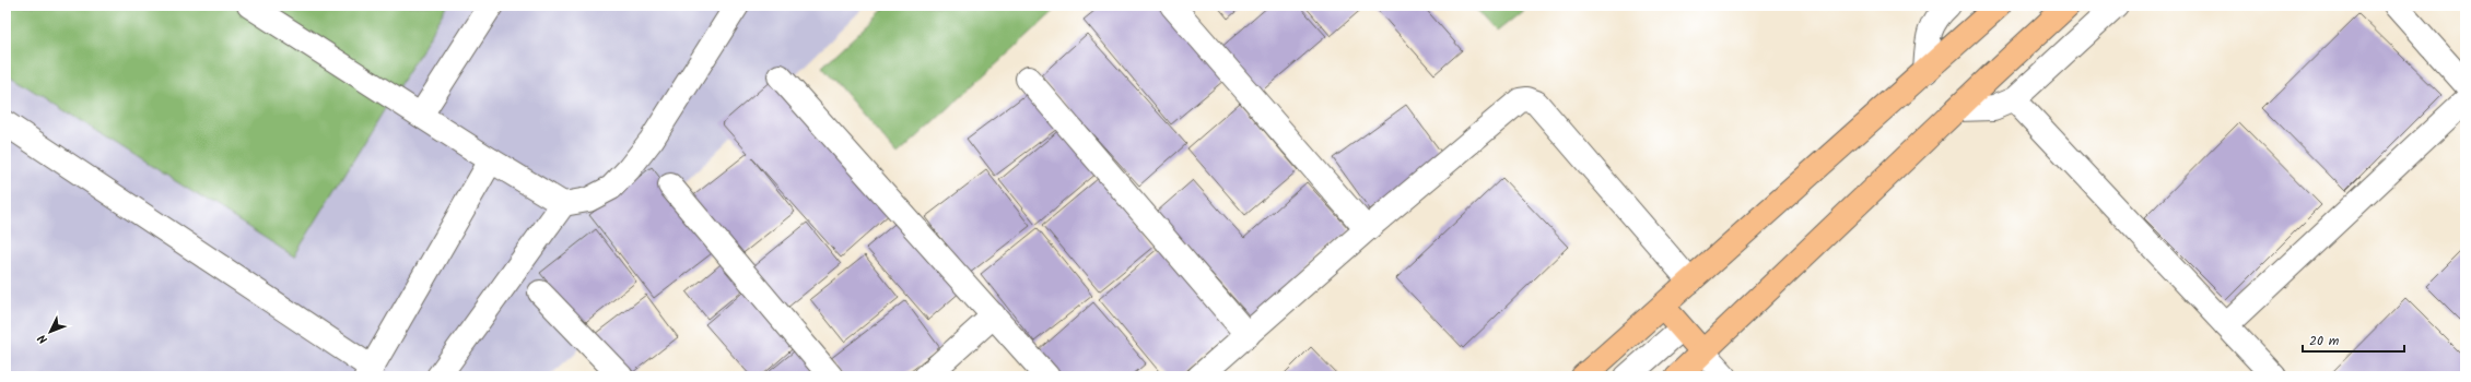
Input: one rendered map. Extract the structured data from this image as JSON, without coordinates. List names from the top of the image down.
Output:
{
  "scale_bar": "20 m",
  "north": "bottom left"
}
